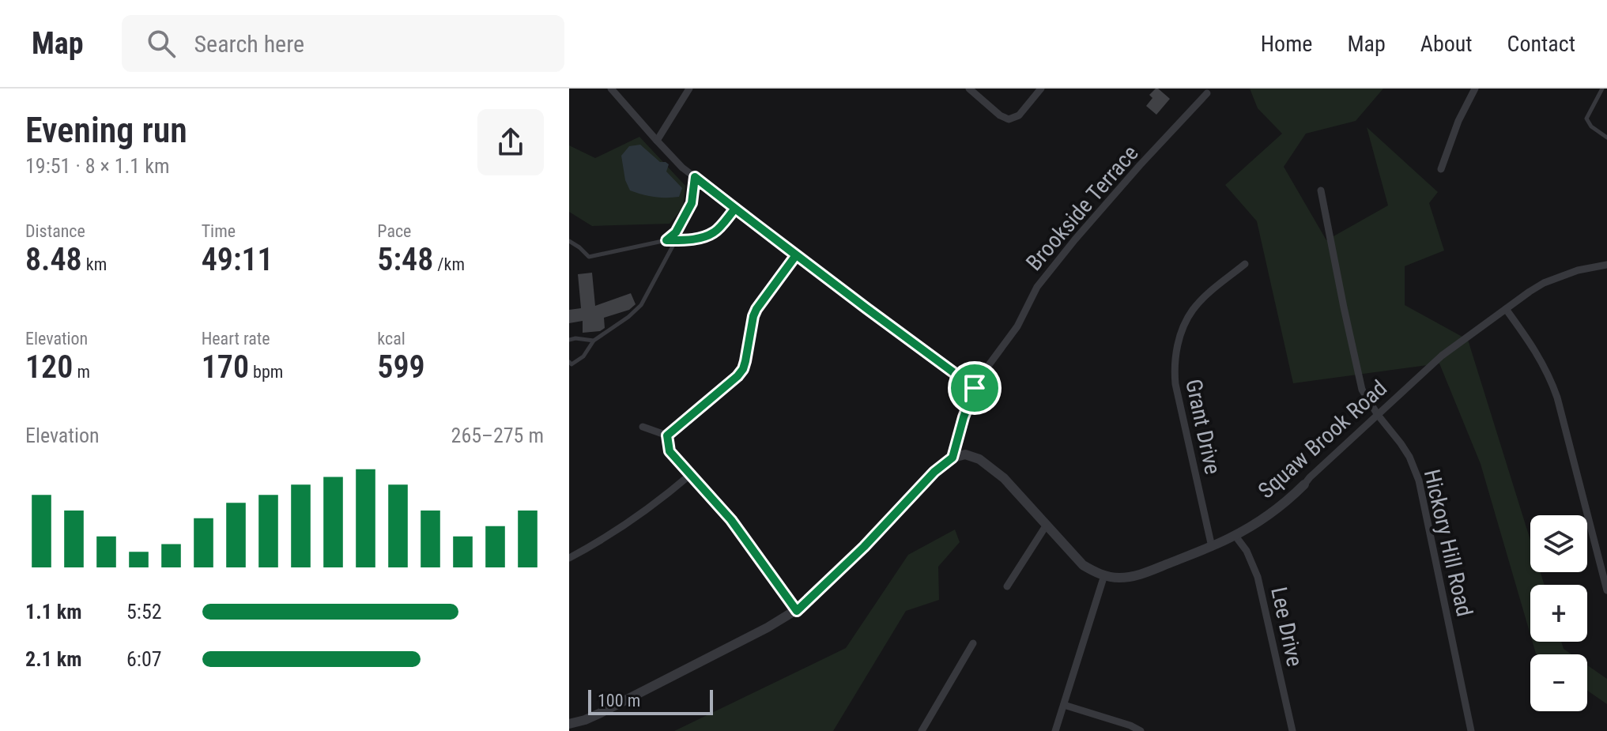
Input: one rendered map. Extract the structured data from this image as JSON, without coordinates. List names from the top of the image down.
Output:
{
  "streets": {
    "street": [
      "Brookside Terrace",
      "Grant Drive",
      "Squaw Brook Road",
      "Hickory Hill Road",
      "Lee Drive"
    ]
  },
  "crossings": [
    ["Grant Drive", "Squaw Brook Road"],
    ["Squaw Brook Road", "Hickory Hill Road"],
    ["Squaw Brook Road", "Lee Drive"]
  ],
  "scale_bar": "100 m",
  "page": {
    "header": "Map",
    "search": "Search here",
    "nav": [
      "Home",
      "Map",
      "About",
      "Contact"
    ],
    "heading": ["Evening run", "19:51 · 8 × 1.1 km"],
    "stats": [
      ["Distance", "8.48 km"],
      ["Time", "49:11"],
      ["Pace", "5:48 /km"],
      ["Elevation", "120 m"],
      ["Heart rate", "170 bpm"],
      ["kcal", "599"]
    ],
    "chart": ["Elevation", "265–275 m"],
    "map_buttons": ["+", "−"],
    "list": [
      {
        "name": "1.1 km",
        "note": "5:52"
      },
      {
        "name": "2.1 km",
        "note": "6:07"
      }
    ],
    "scale": "100 m"
  }
}
